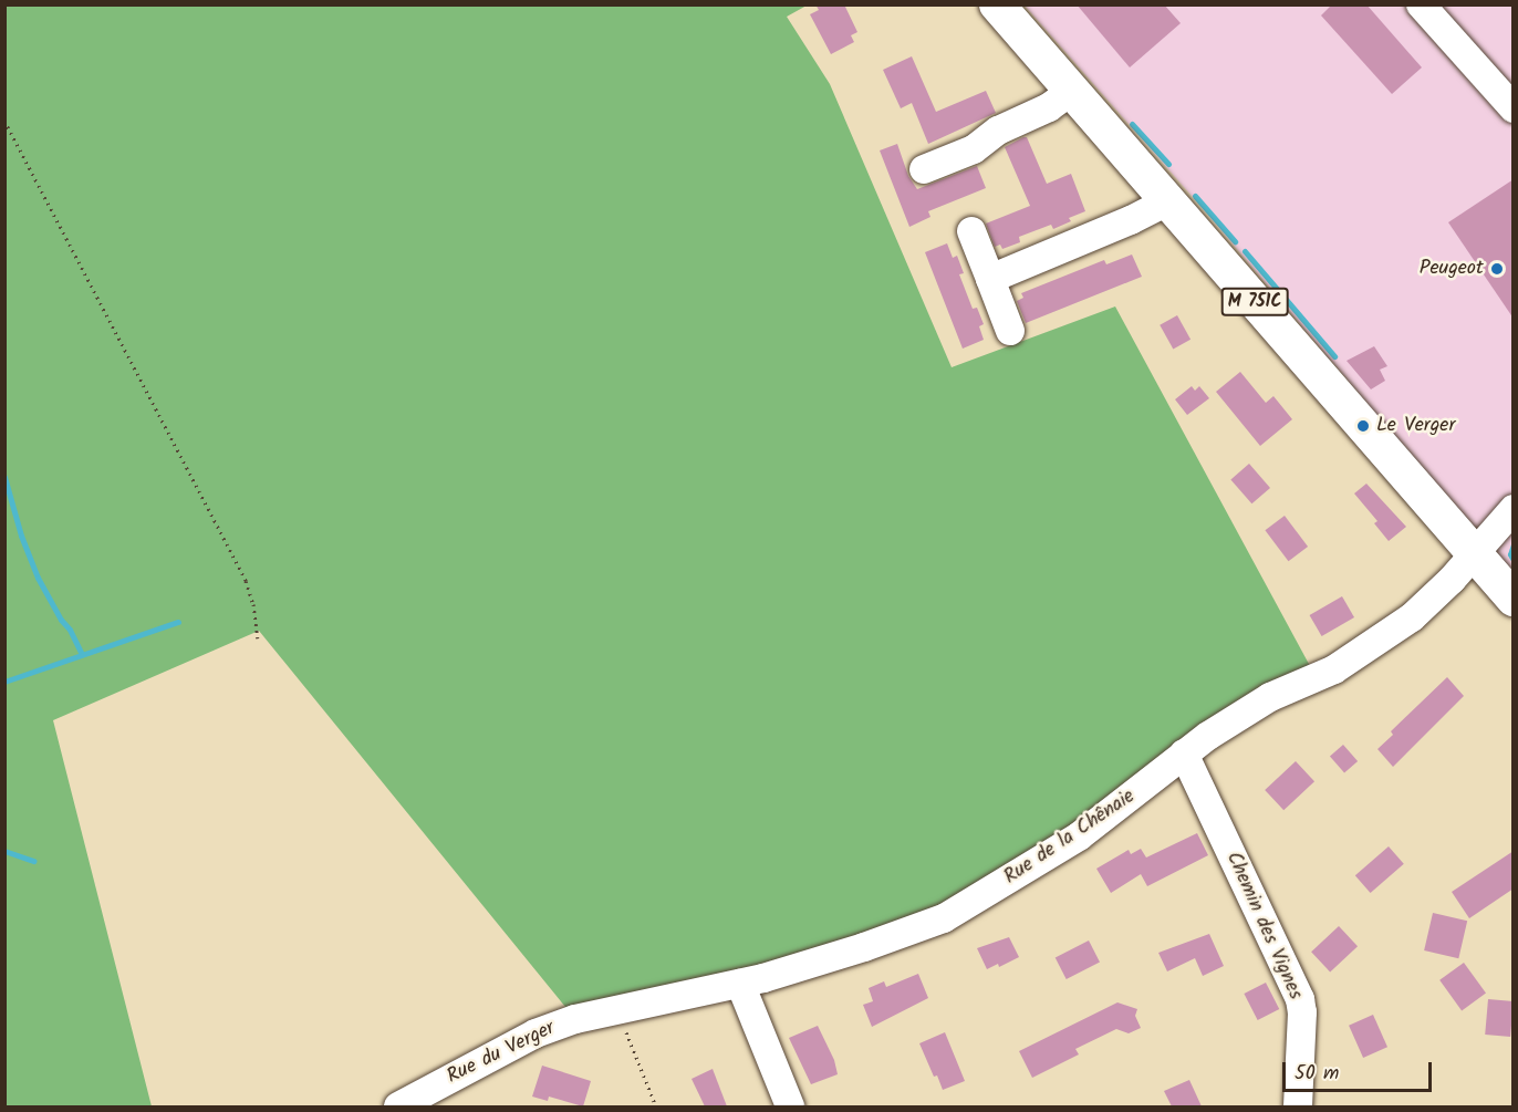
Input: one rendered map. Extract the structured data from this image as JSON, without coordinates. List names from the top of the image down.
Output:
{
  "streets": {
    "main road": ["M 751C"],
    "street": ["Rue de la Chênaie", "Chemin des Vignes", "Rue du Verger"]
  },
  "crossings": [
    ["M 751C", "Rue de la Chênaie"],
    ["Rue de la Chênaie", "Chemin des Vignes"],
    ["Rue de la Chênaie", "Rue du Verger"]
  ],
  "places": ["Peugeot", "Le Verger"],
  "scale_bar": "50 m"
}
